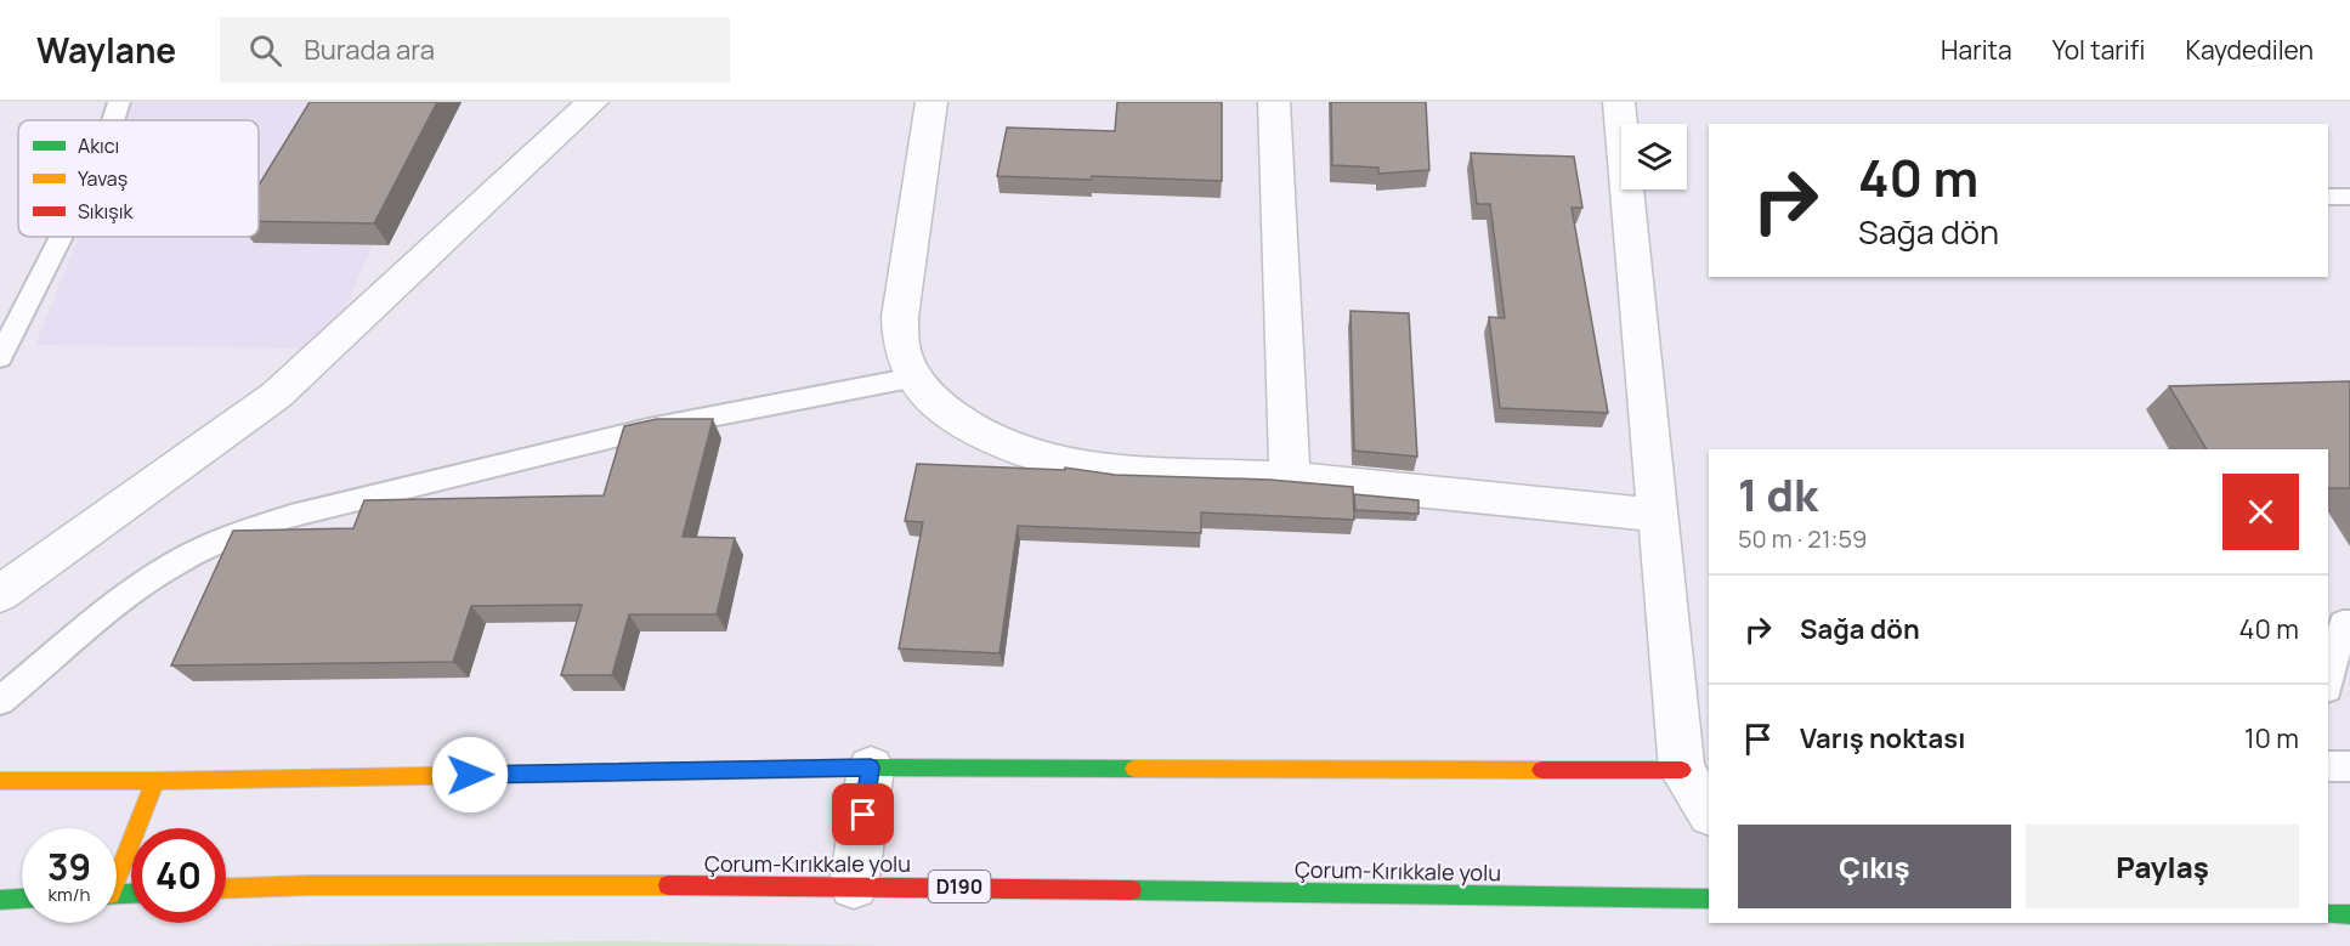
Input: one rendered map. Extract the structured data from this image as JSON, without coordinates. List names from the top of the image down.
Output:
{
  "streets": {
    "main road": ["Çorum-Kırıkkale yolu", "D190"]
  },
  "legend": ["Akıcı", "Yavaş", "Sıkışık"],
  "page": {
    "header": "Waylane",
    "search": "Burada ara",
    "nav": ["Harita", "Yol tarifi", "Kaydedilen"],
    "turn": ["40 m", "Sağa dön"],
    "heading": ["1 dk", "50 m · 21:59"],
    "list": [
      {
        "name": "Sağa dön",
        "value": "40 m"
      },
      {
        "name": "Varış noktası",
        "value": "10 m"
      }
    ],
    "buttons": ["Çıkış", "Paylaş"],
    "speed": "39 km/h",
    "limit": "40"
  }
}
